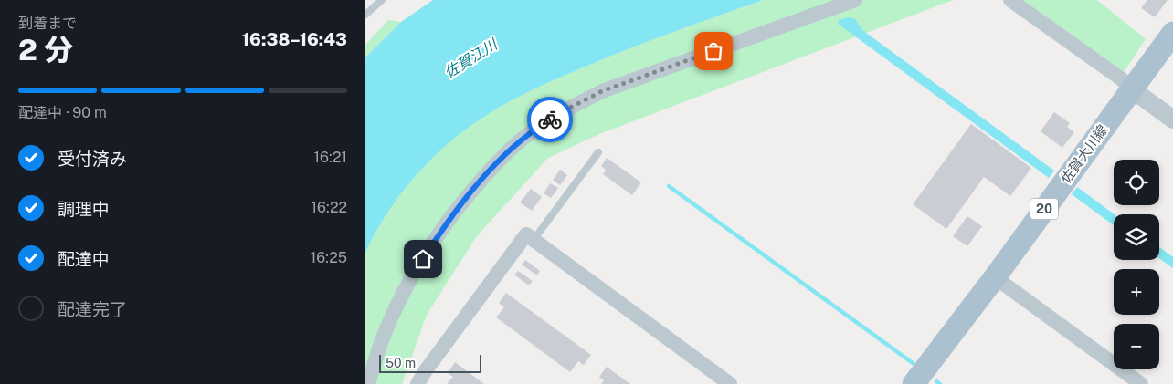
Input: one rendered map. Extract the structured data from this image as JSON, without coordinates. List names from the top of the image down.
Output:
{
  "streets": {
    "main road": ["佐賀大川線", "20"]
  },
  "water": ["佐賀江川"],
  "scale_bar": "50 m",
  "page": {
    "heading": ["2 分", "到着まで", "16:38–16:43"],
    "bar": "配達中 · 90 m",
    "list": [
      ["受付済み", "16:21"],
      ["調理中", "16:22"],
      ["配達中", "16:25"],
      "配達完了"
    ],
    "map_buttons": ["+", "−"],
    "scale": "50 m"
  }
}
